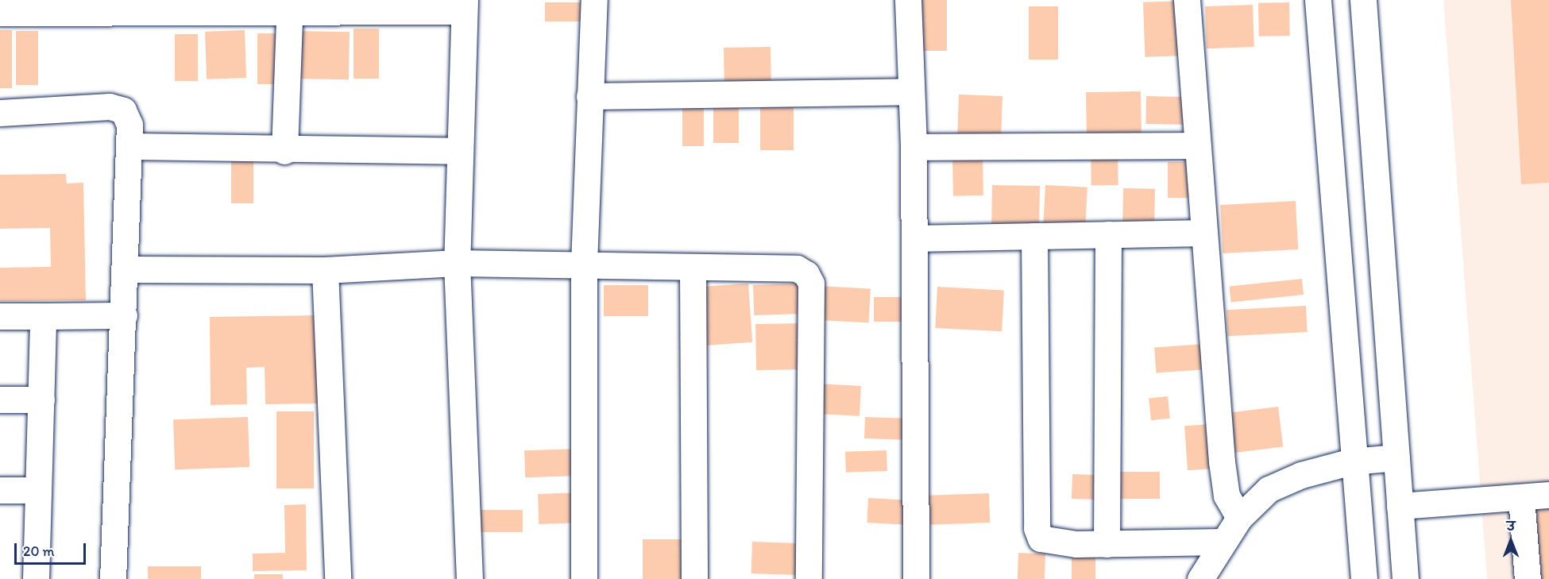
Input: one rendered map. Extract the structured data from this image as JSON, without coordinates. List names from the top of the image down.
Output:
{
  "scale_bar": "20 m",
  "north": "top"
}
